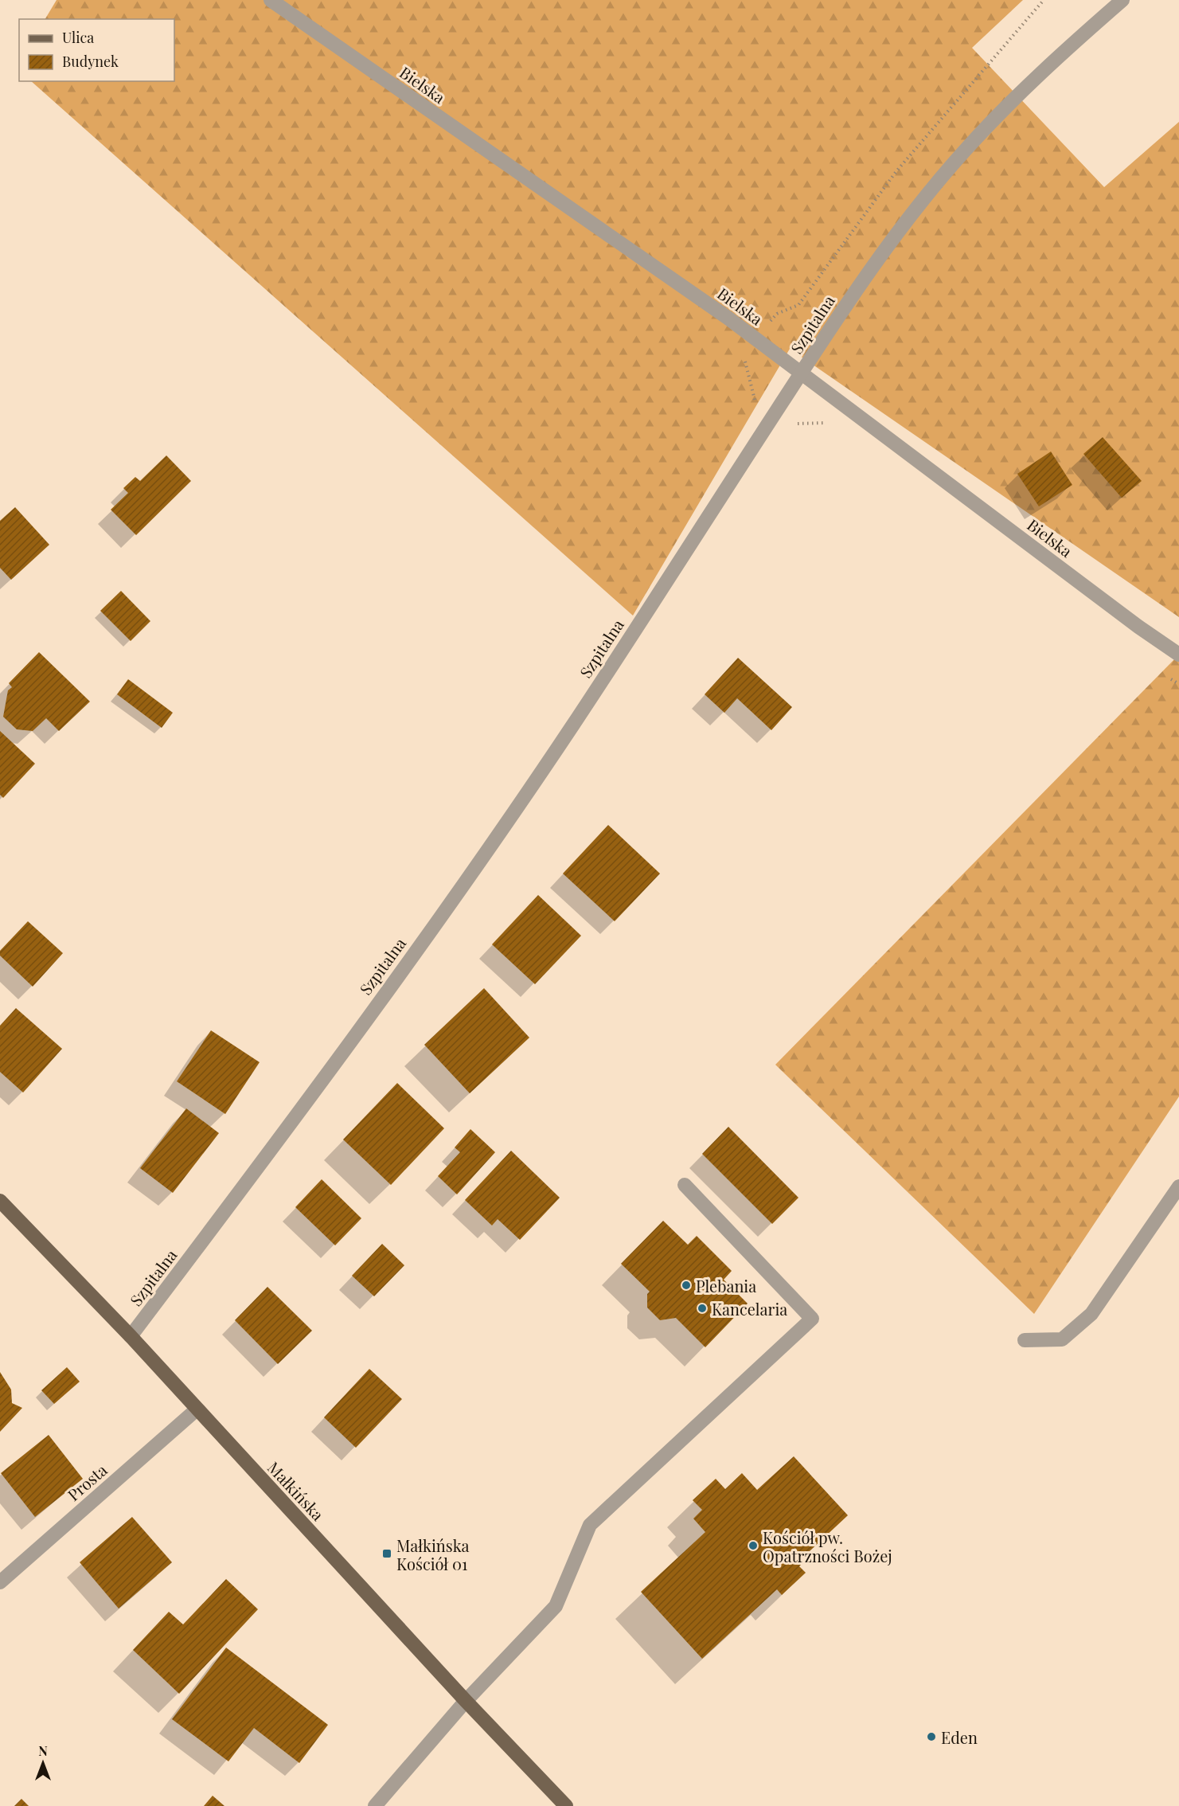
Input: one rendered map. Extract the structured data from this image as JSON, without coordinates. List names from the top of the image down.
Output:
{
  "streets": {
    "main road": ["Małkińska"],
    "street": ["Bielska", "Szpitalna", "Prosta"]
  },
  "crossings": [
    ["Bielska", "Szpitalna"],
    ["Szpitalna", "Małkińska"],
    ["Prosta", "Małkińska"]
  ],
  "places": {
    "other": [
      "Plebania",
      "Kancelaria",
      "Kościół pw. Opatrzności Bożej",
      "Eden"
    ],
    "transit": ["Małkińska Kościół 01"]
  },
  "legend": ["Ulica", "Budynek"],
  "north": "top"
}
